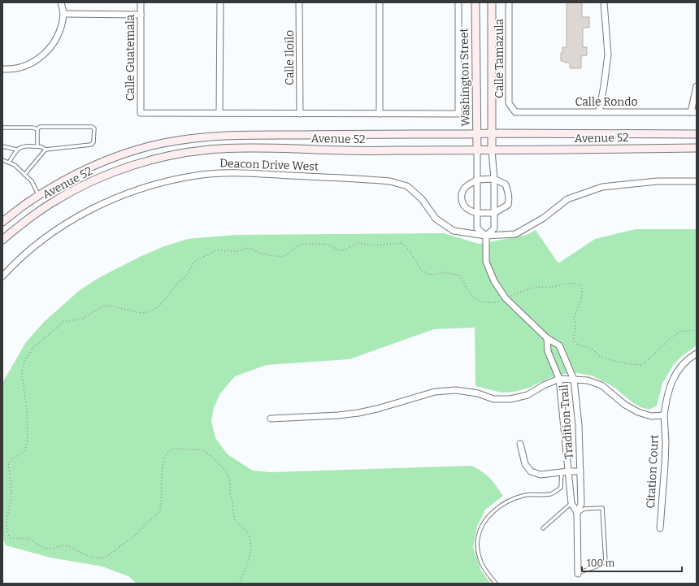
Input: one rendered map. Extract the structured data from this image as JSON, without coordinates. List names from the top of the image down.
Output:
{
  "streets": {
    "main road": ["Washington Street", "Avenue 52"],
    "street": [
      "Calle Guatemala",
      "Calle Iloilo",
      "Calle Tamazula",
      "Calle Rondo",
      "Deacon Drive West",
      "Tradition Trail",
      "Citation Court"
    ]
  },
  "crossings": [
    ["Calle Tamazula", "Calle Rondo"],
    ["Washington Street", "Avenue 52"],
    ["Deacon Drive West", "Tradition Trail"]
  ],
  "scale_bar": "100 m"
}
